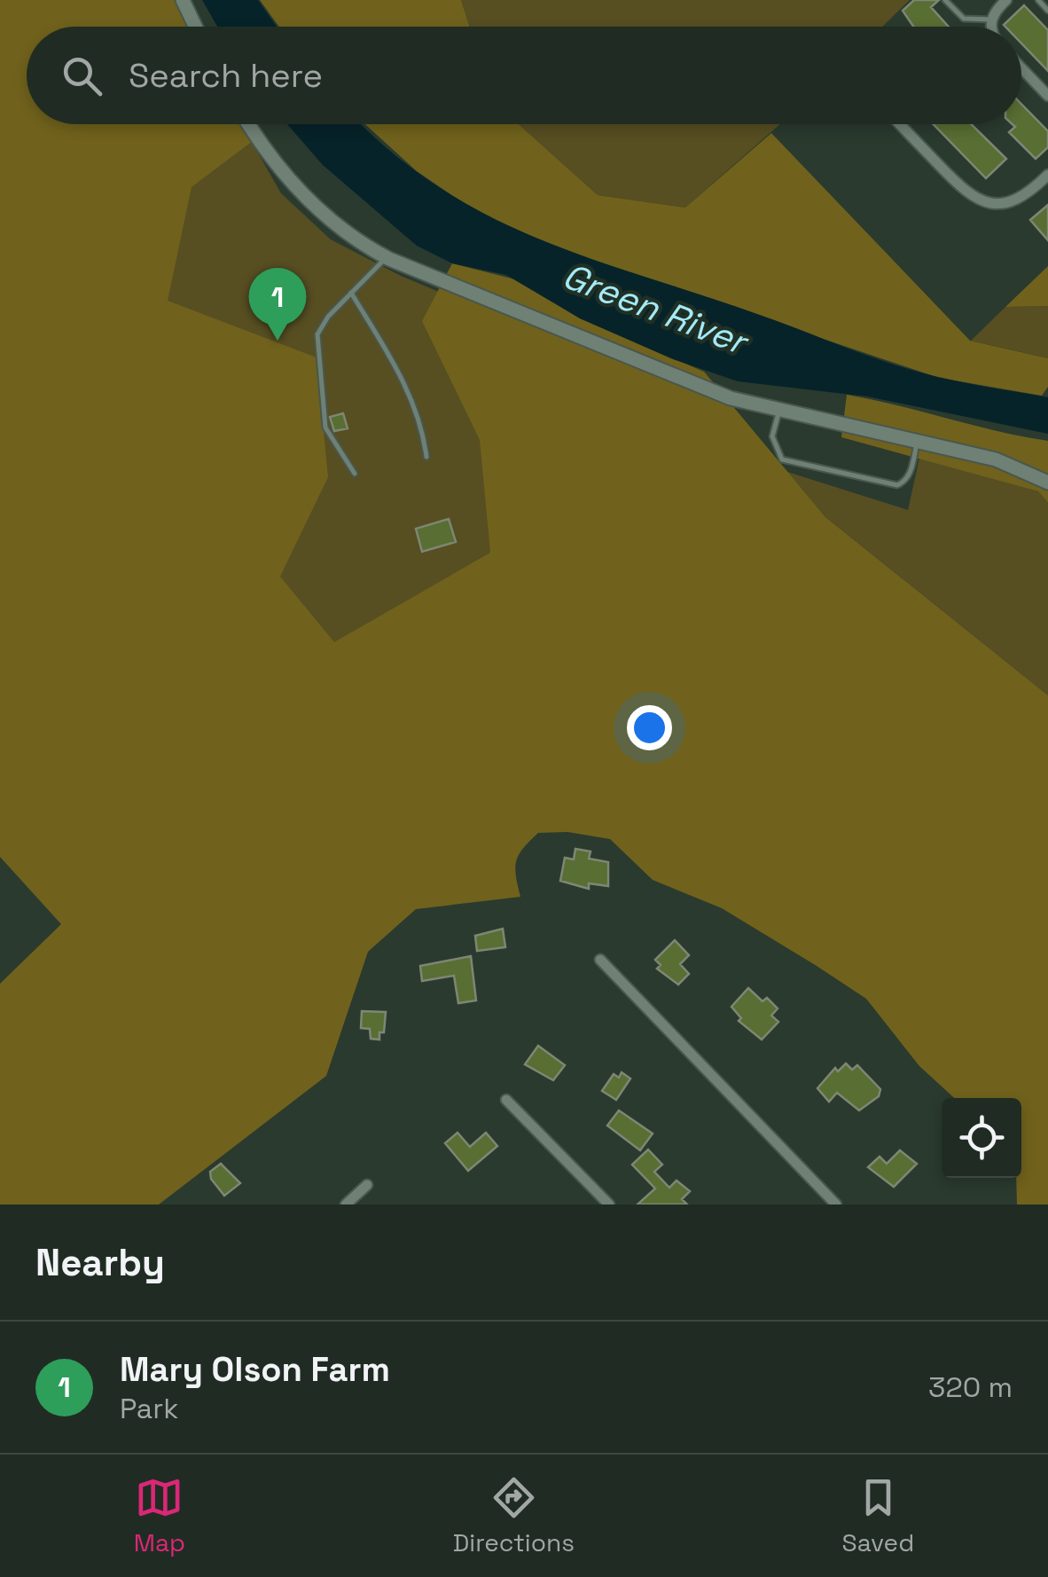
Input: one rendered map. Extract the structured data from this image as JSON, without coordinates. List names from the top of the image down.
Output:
{
  "water": ["Green River"],
  "page": {
    "search": "Search here",
    "pins": "1",
    "heading": "Nearby",
    "list": [
      {
        "mark": "1",
        "name": "Mary Olson Farm",
        "note": "Park",
        "value": "320 m"
      }
    ],
    "nav": ["Map", "Directions", "Saved"]
  }
}
